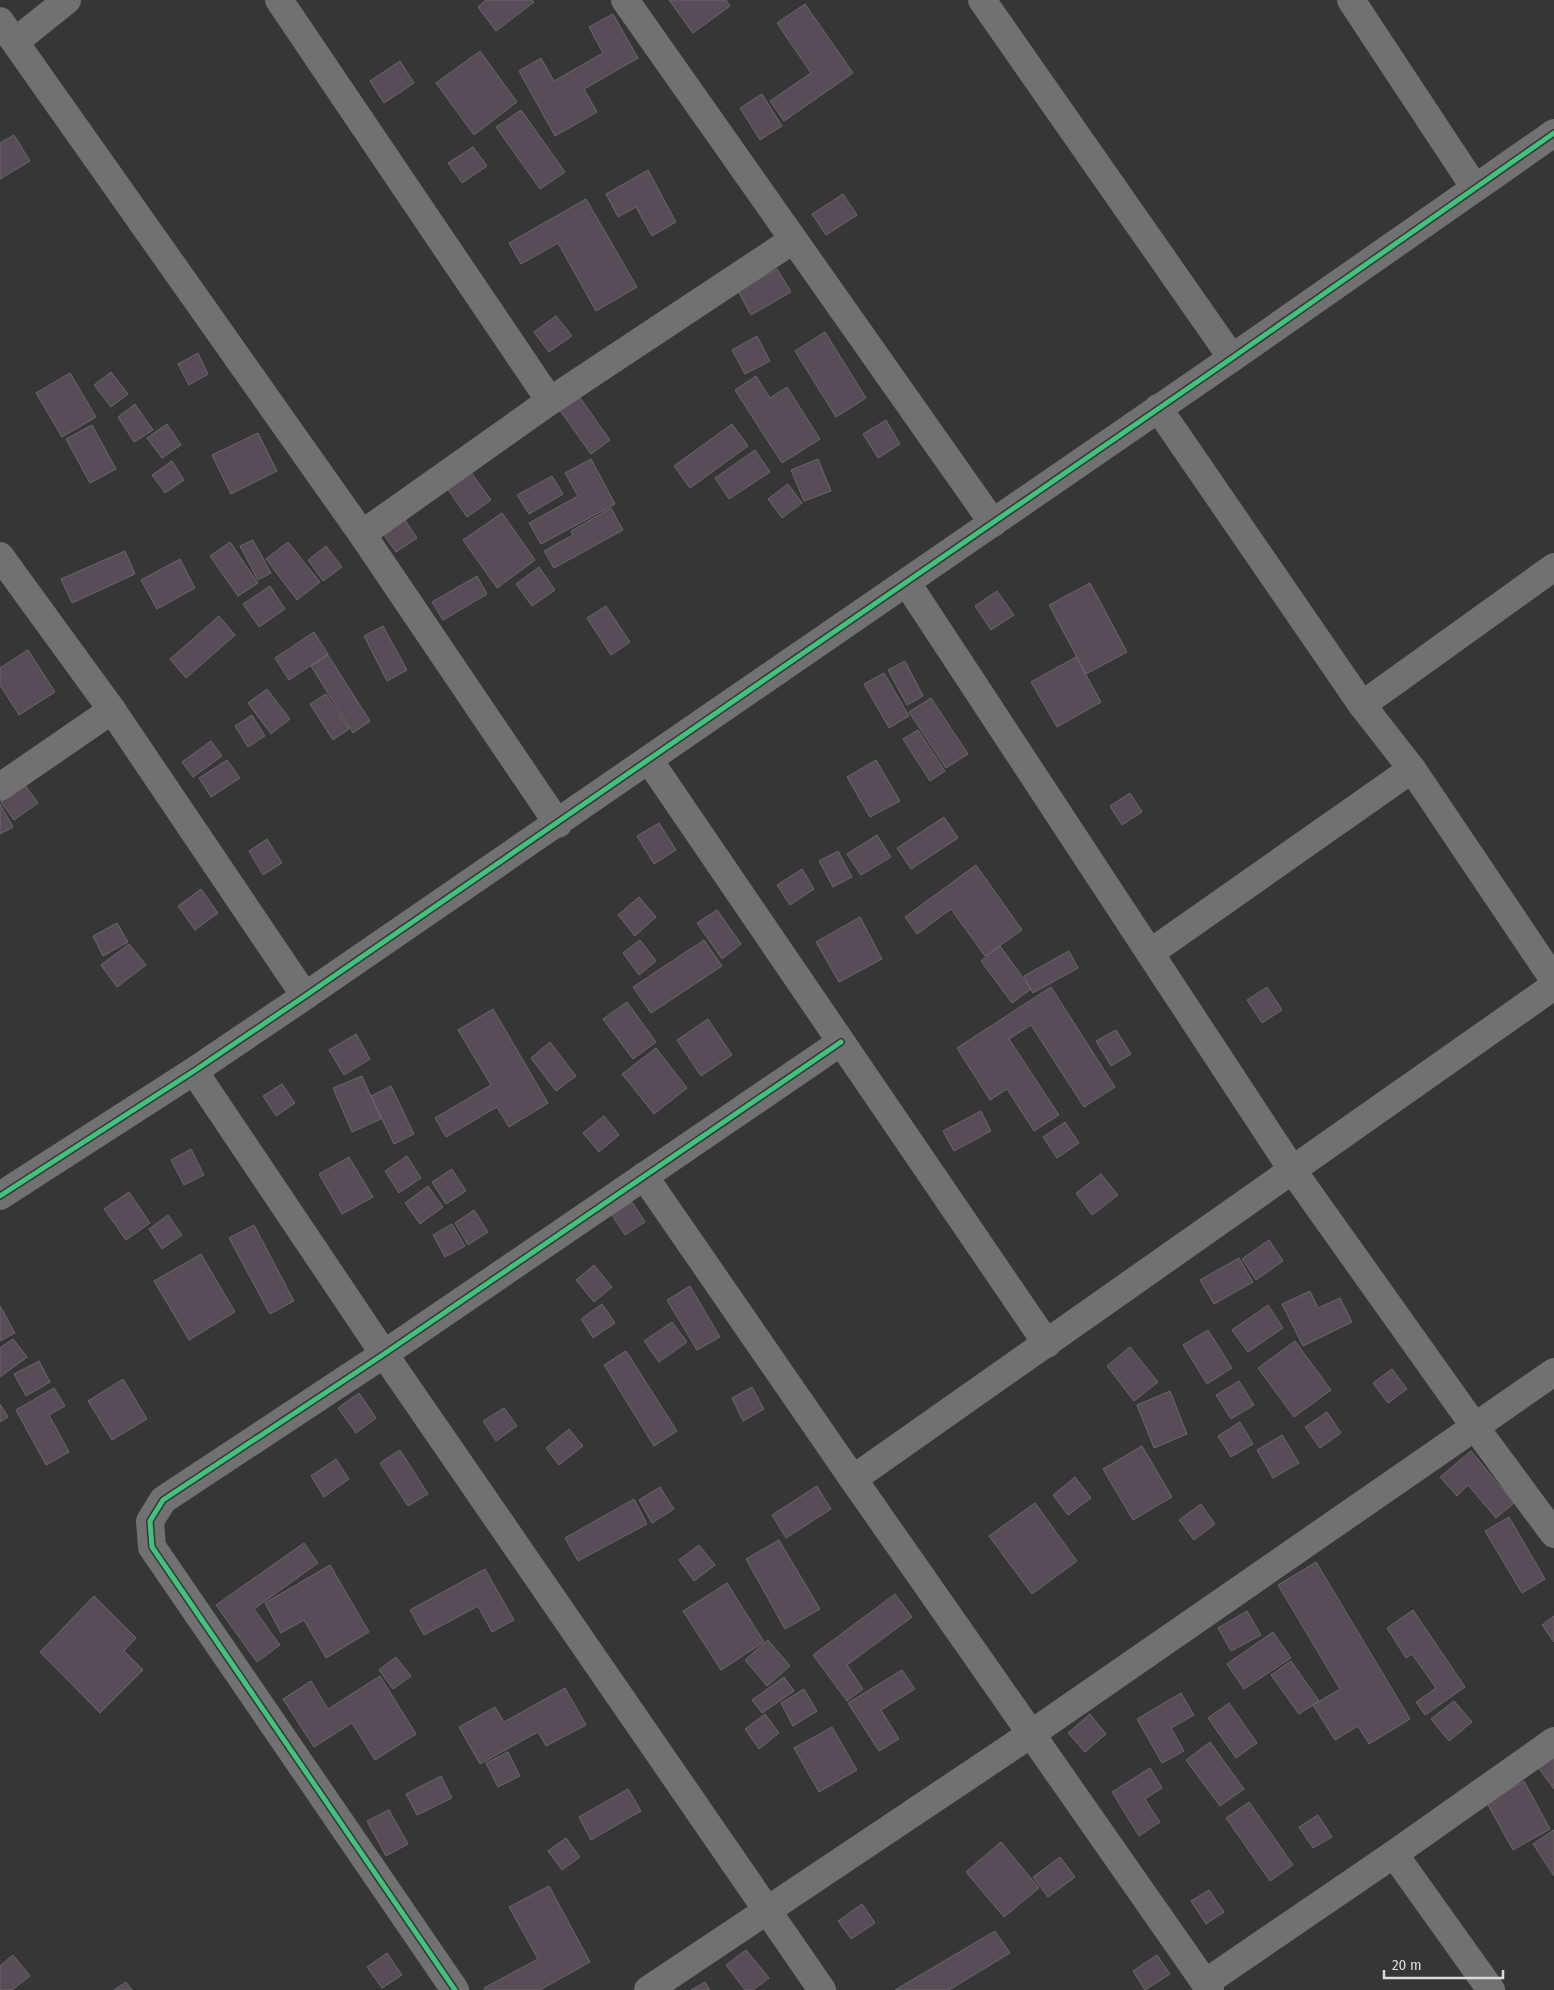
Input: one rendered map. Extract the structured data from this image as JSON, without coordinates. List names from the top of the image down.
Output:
{
  "scale_bar": "20 m"
}
